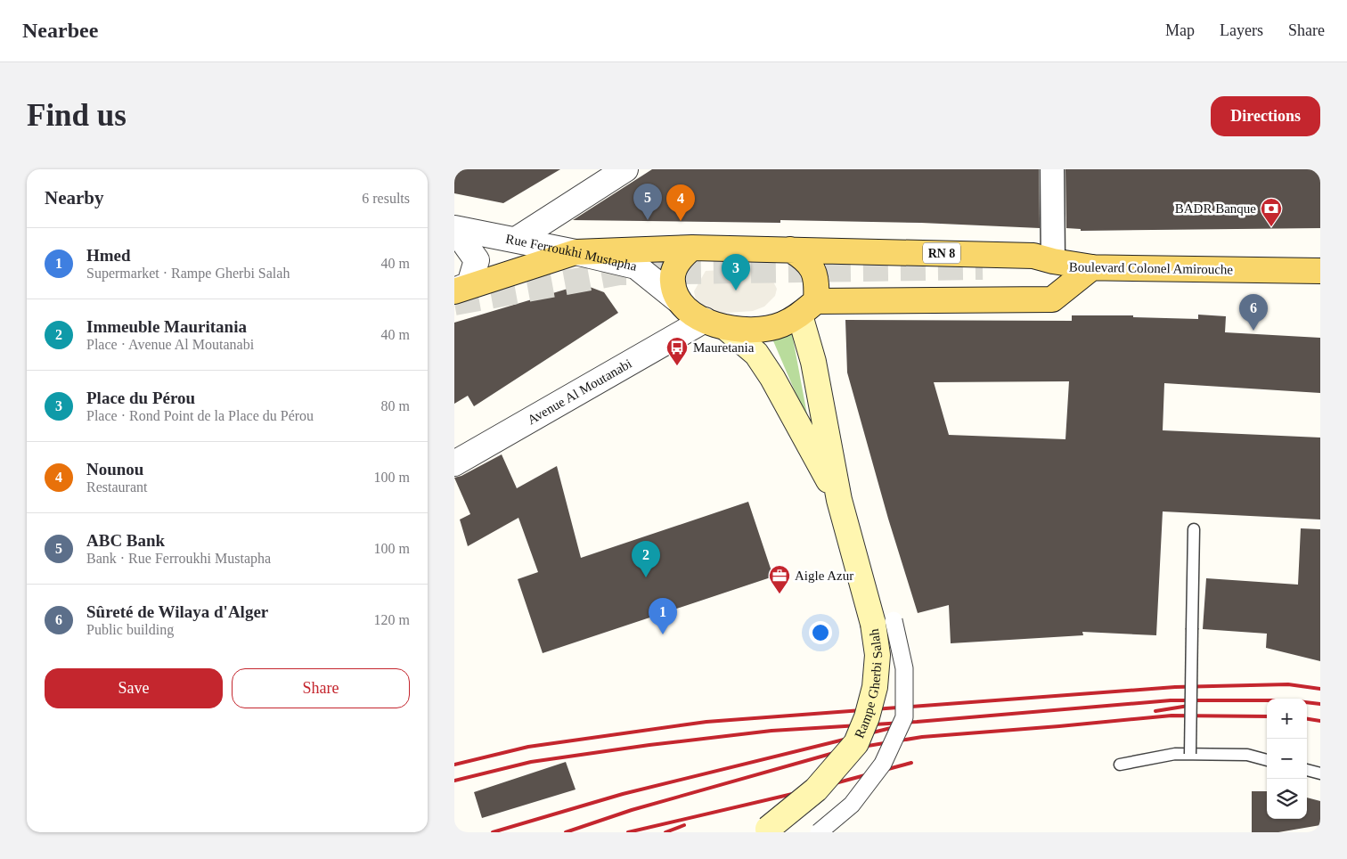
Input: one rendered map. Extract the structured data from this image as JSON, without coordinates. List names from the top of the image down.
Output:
{
  "streets": {
    "main road": ["RN 8", "Boulevard Colonel Amirouche", "Rampe Gherbi Salah"],
    "street": ["Rue Ferroukhi Mustapha", "Avenue Al Moutanabi"]
  },
  "crossings": [
    ["RN 8", "Rue Ferroukhi Mustapha"],
    ["RN 8", "Boulevard Colonel Amirouche"],
    ["RN 8", "Avenue Al Moutanabi"],
    ["RN 8", "Rampe Gherbi Salah"],
    ["Rue Ferroukhi Mustapha", "Avenue Al Moutanabi"],
    ["Rue Ferroukhi Mustapha", "Rampe Gherbi Salah"],
    ["Avenue Al Moutanabi", "Rampe Gherbi Salah"]
  ],
  "places": {
    "bank": ["BADR Banque"],
    "bus stop": ["Mauretania"],
    "office": ["Aigle Azur"]
  },
  "page": {
    "header": "Nearbee",
    "nav": ["Map", "Layers", "Share"],
    "buttons": [
      "Directions",
      ["Save", "Share"]
    ],
    "title": "Find us",
    "heading": ["Nearby", "6 results"],
    "pins": [
      "5",
      "4",
      "3",
      "6",
      "2",
      "1"
    ],
    "list": [
      {
        "mark": "1",
        "name": "Hmed",
        "note": "Supermarket · Rampe Gherbi Salah",
        "value": "40 m"
      },
      {
        "mark": "2",
        "name": "Immeuble Mauritania",
        "note": "Place · Avenue Al Moutanabi",
        "value": "40 m"
      },
      {
        "mark": "3",
        "name": "Place du Pérou",
        "note": "Place · Rond Point de la Place du Pérou",
        "value": "80 m"
      },
      {
        "mark": "4",
        "name": "Nounou",
        "note": "Restaurant",
        "value": "100 m"
      },
      {
        "mark": "5",
        "name": "ABC Bank",
        "note": "Bank · Rue Ferroukhi Mustapha",
        "value": "100 m"
      },
      {
        "mark": "6",
        "name": "Sûreté de Wilaya d'Alger",
        "note": "Public building",
        "value": "120 m"
      }
    ],
    "map_buttons": ["+", "−"]
  }
}
